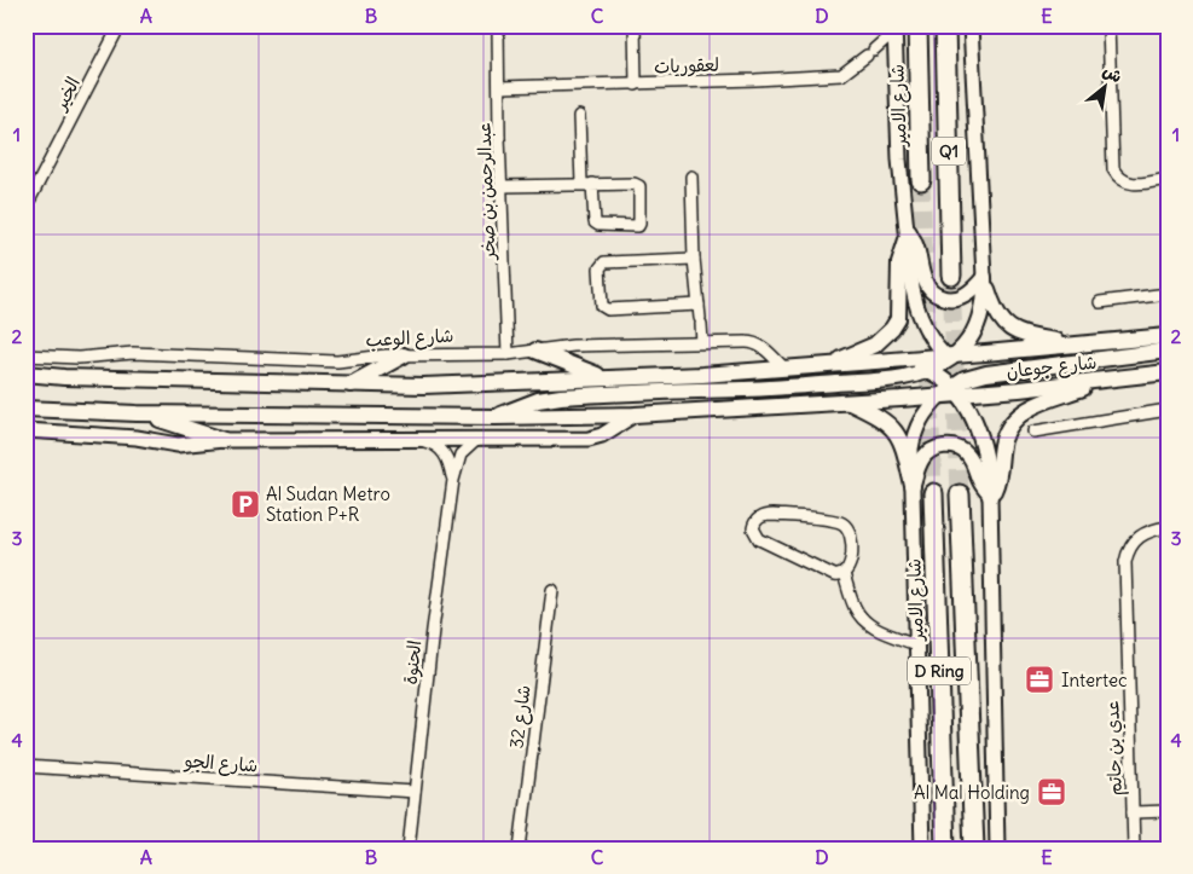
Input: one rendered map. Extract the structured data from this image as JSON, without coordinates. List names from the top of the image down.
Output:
{
  "streets": {
    "highway": ["شارع الامير", "Q1", "D Ring"],
    "main road": ["شارع جوعان"],
    "street": [
      "لعقوريات",
      "الخير",
      "عبدالرحمن بن صخر",
      "شارع الوعب",
      "الحنوة",
      "شارع 32",
      "عدي بن حاتم",
      "شارع الجو"
    ]
  },
  "crossings": [
    ["لعقوريات", "شارع الامير"],
    ["لعقوريات", "عبدالرحمن بن صخر"],
    ["شارع الامير", "شارع جوعان"],
    ["عبدالرحمن بن صخر", "شارع الوعب"],
    ["الحنوة", "شارع الجو"]
  ],
  "places": {
    "parking": ["Al Sudan Metro Station P+R"],
    "office": ["Intertec", "Al Mal Holding"]
  },
  "north": "top right",
  "grid": {
    "columns": [
      "A",
      "B",
      "C",
      "D",
      "E"
    ],
    "rows": [
      "1",
      "2",
      "3",
      "4"
    ]
  }
}
